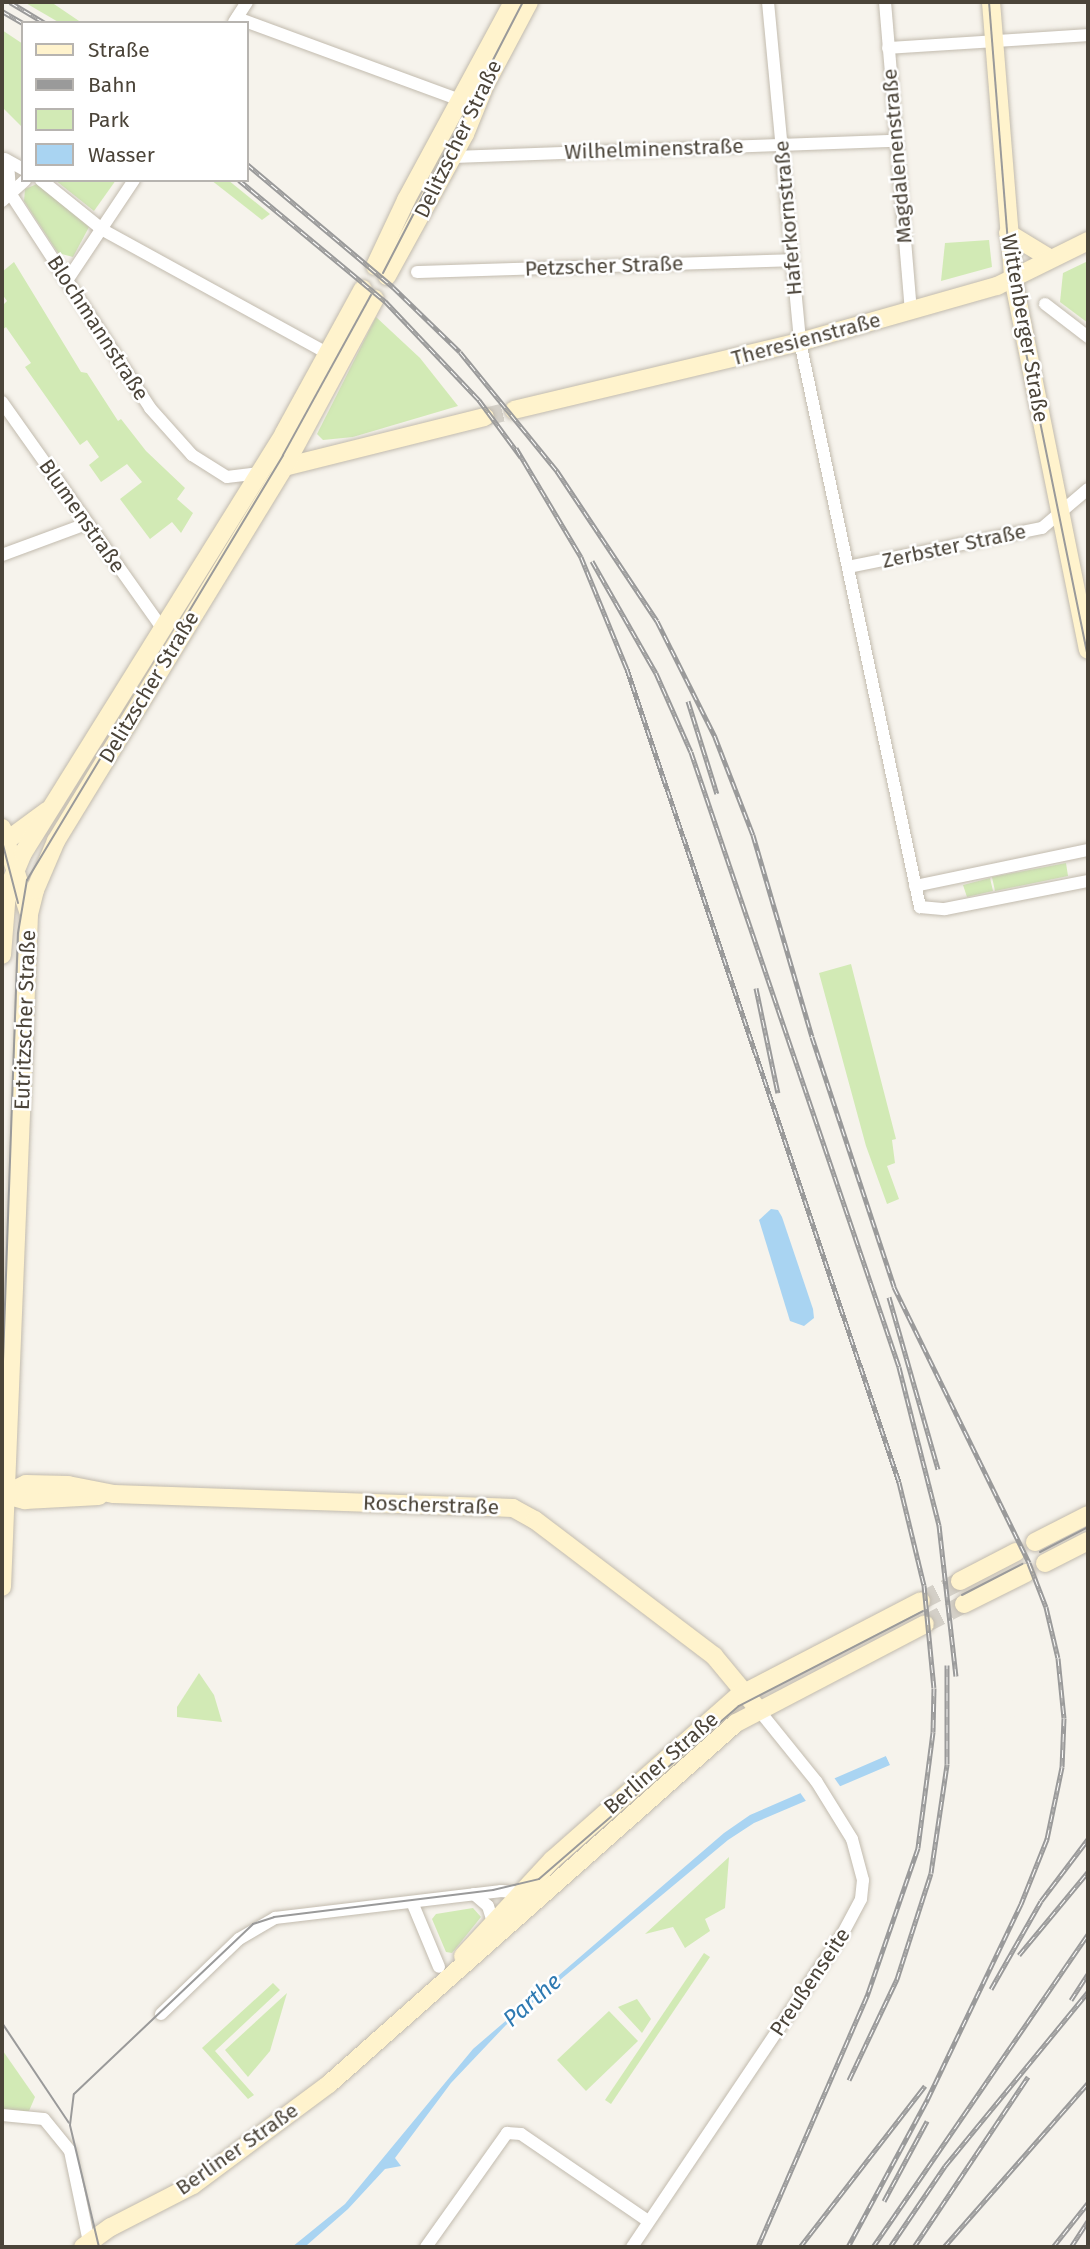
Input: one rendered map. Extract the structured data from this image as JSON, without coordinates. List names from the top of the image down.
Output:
{
  "streets": {
    "main road": [
      "Delitzscher Straße",
      "Wittenberger Straße",
      "Theresienstraße",
      "Eutritzscher Straße",
      "Roscherstraße",
      "Berliner Straße"
    ],
    "street": [
      "Wilhelminenstraße",
      "Magdalenenstraße",
      "Haferkornstraße",
      "Petzscher Straße",
      "Blochmannstraße",
      "Blumenstraße",
      "Zerbster Straße",
      "Preußenseite"
    ]
  },
  "crossings": [
    ["Delitzscher Straße", "Wilhelminenstraße"],
    ["Delitzscher Straße", "Blochmannstraße"],
    ["Delitzscher Straße", "Blumenstraße"],
    ["Delitzscher Straße", "Eutritzscher Straße"],
    ["Wilhelminenstraße", "Magdalenenstraße"],
    ["Wilhelminenstraße", "Haferkornstraße"],
    ["Magdalenenstraße", "Theresienstraße"],
    ["Haferkornstraße", "Petzscher Straße"],
    ["Haferkornstraße", "Theresienstraße"],
    ["Haferkornstraße", "Zerbster Straße"],
    ["Wittenberger Straße", "Theresienstraße"],
    ["Wittenberger Straße", "Zerbster Straße"],
    ["Eutritzscher Straße", "Roscherstraße"],
    ["Roscherstraße", "Berliner Straße"],
    ["Roscherstraße", "Preußenseite"],
    ["Berliner Straße", "Preußenseite"]
  ],
  "water": ["Parthe"],
  "legend": [
    "Straße",
    "Bahn",
    "Park",
    "Wasser"
  ]
}
